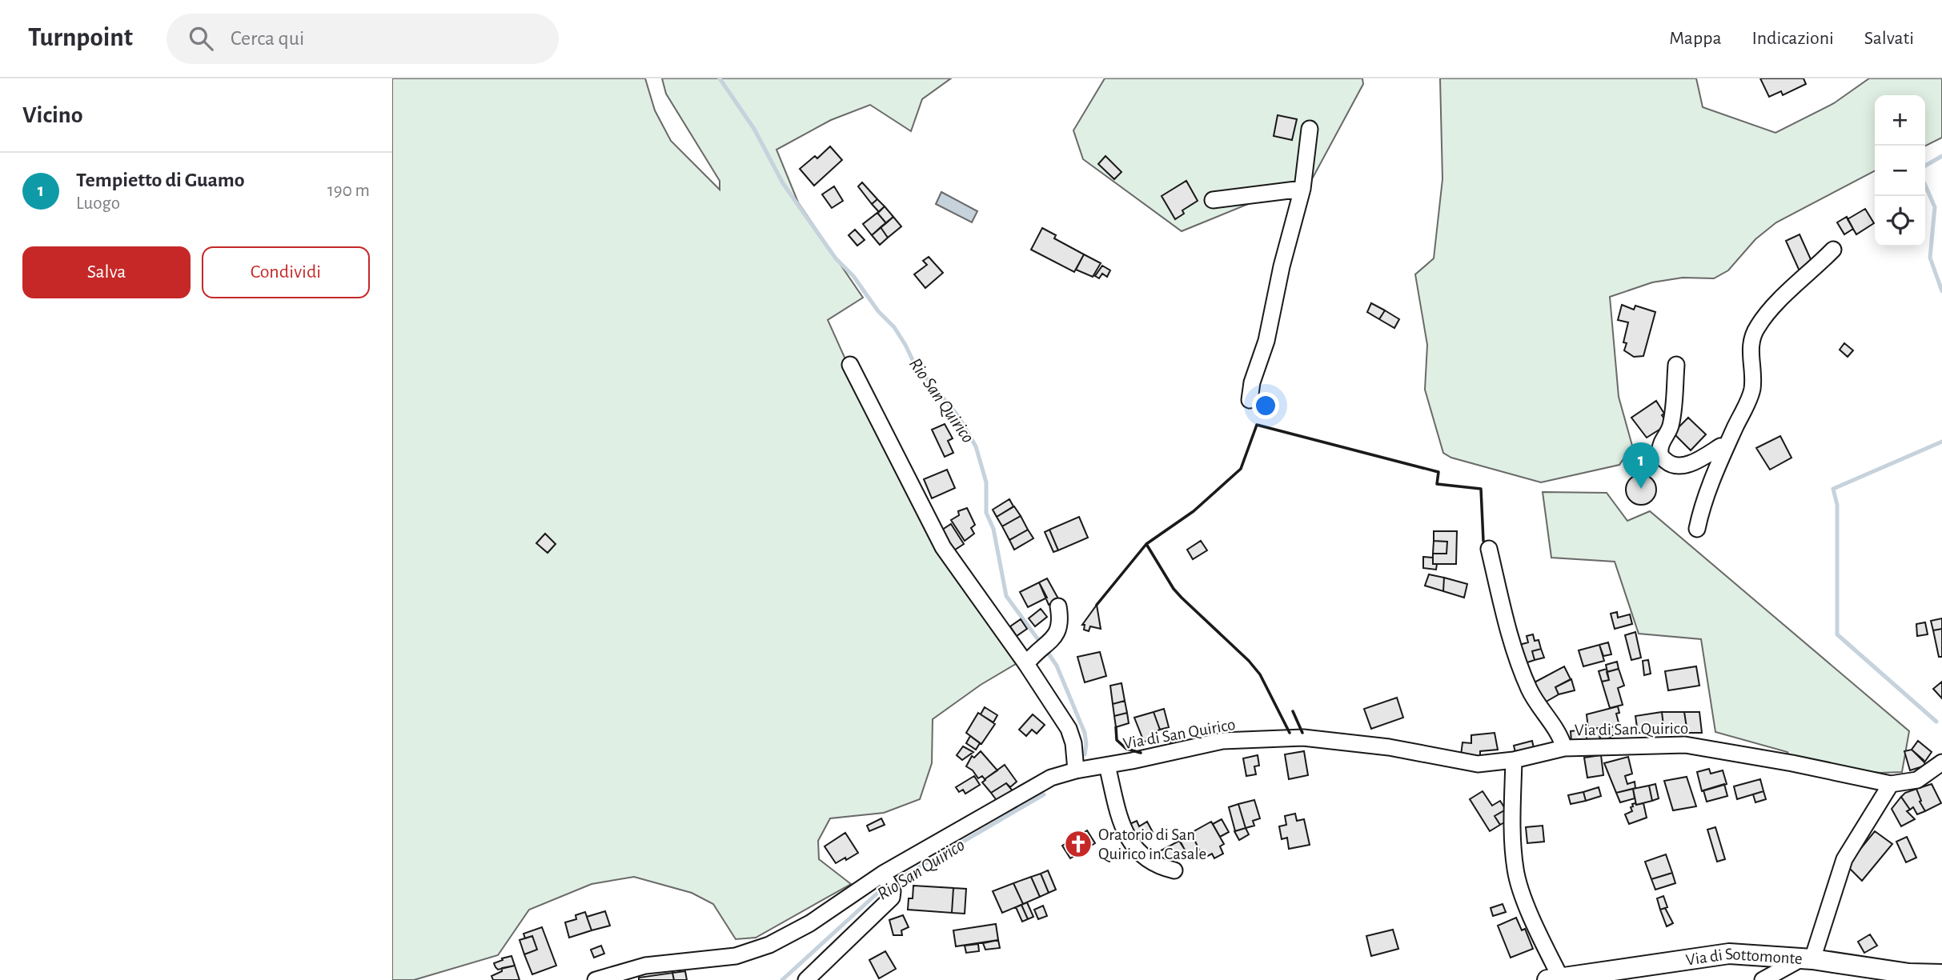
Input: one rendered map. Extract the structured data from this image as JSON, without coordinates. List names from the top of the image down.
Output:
{
  "streets": {
    "main road": ["Via di Sottomonte"],
    "street": ["Via di San Quirico"]
  },
  "water": ["Rio San Quirico"],
  "places": {
    "church": ["Oratorio di San Quirico in Casale"]
  },
  "page": {
    "header": "Turnpoint",
    "search": "Cerca qui",
    "nav": ["Mappa", "Indicazioni", "Salvati"],
    "heading": "Vicino",
    "map_buttons": ["+", "−"],
    "list": [
      {
        "mark": "1",
        "name": "Tempietto di Guamo",
        "note": "Luogo",
        "value": "190 m"
      }
    ],
    "buttons": ["Salva", "Condividi"],
    "pins": "1"
  }
}
